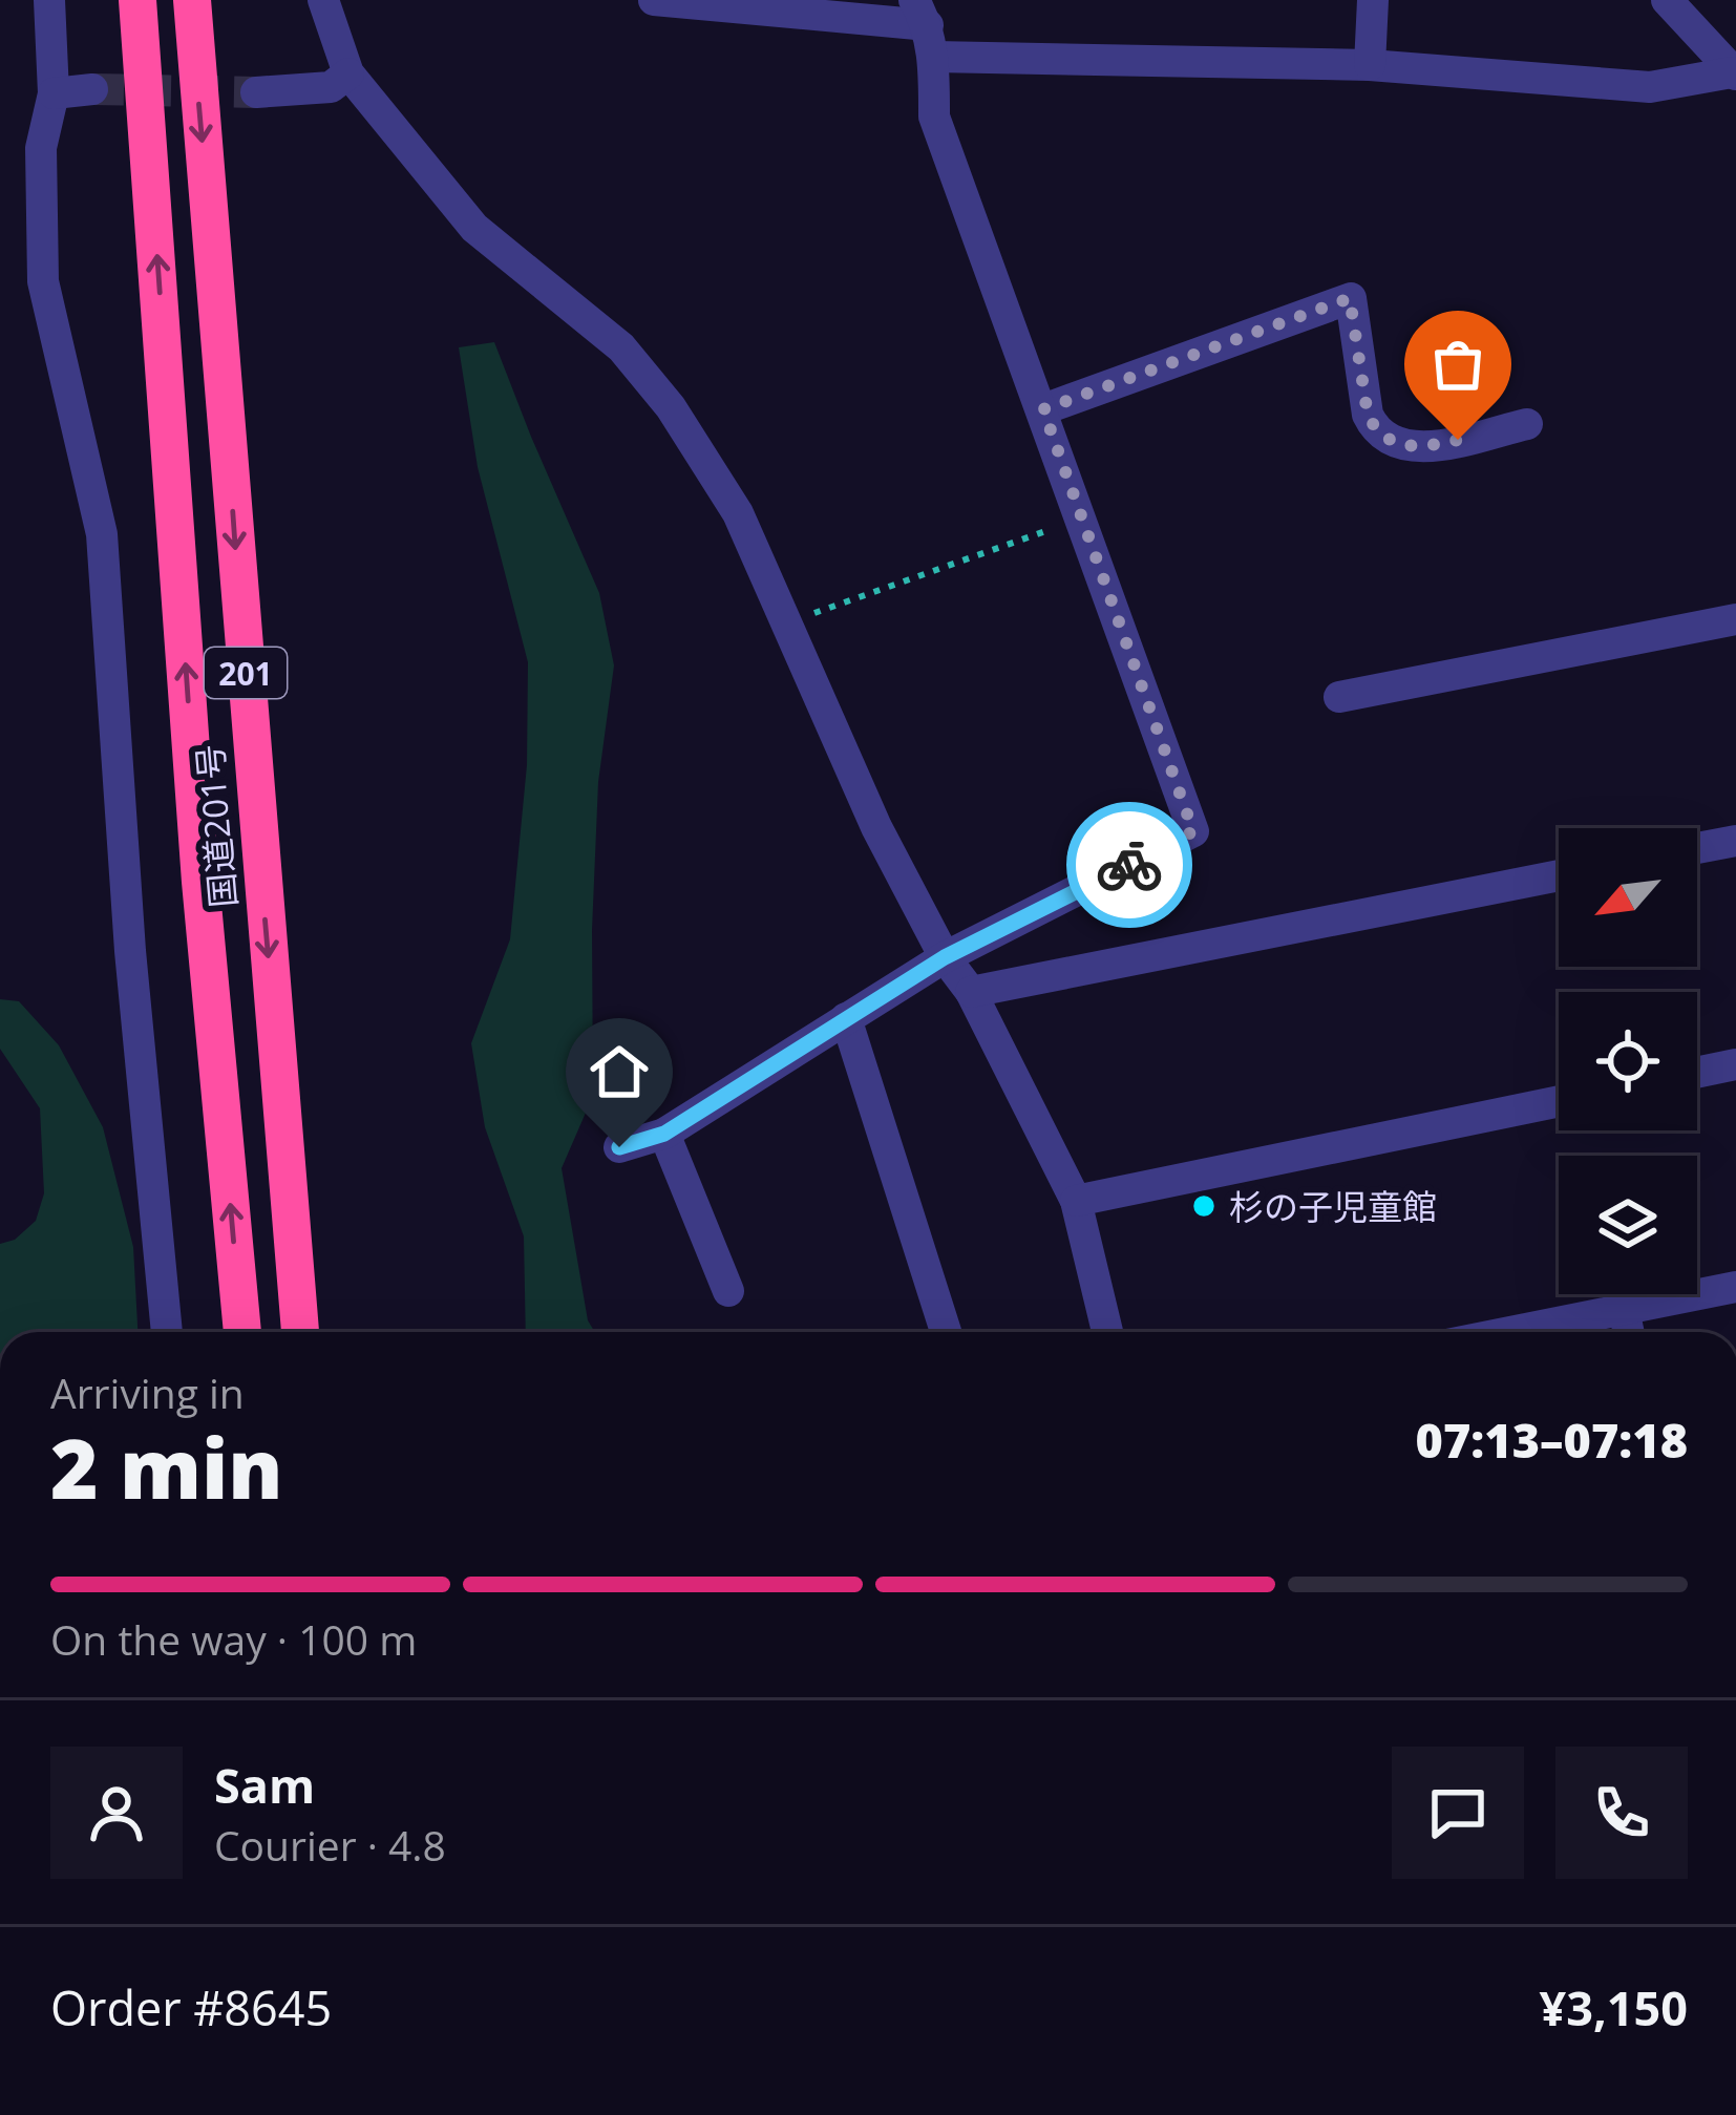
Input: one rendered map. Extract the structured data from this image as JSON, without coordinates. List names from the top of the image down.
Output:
{
  "streets": {
    "highway": ["201", "国道201号"]
  },
  "places": ["杉の子児童館"],
  "north": "bottom left",
  "page": {
    "heading": ["2 min", "Arriving in", "07:13–07:18"],
    "panel": [
      "Sam",
      "Courier · 4.8",
      "Order #8645",
      "¥3,150"
    ],
    "bar": "On the way · 100 m"
  }
}
